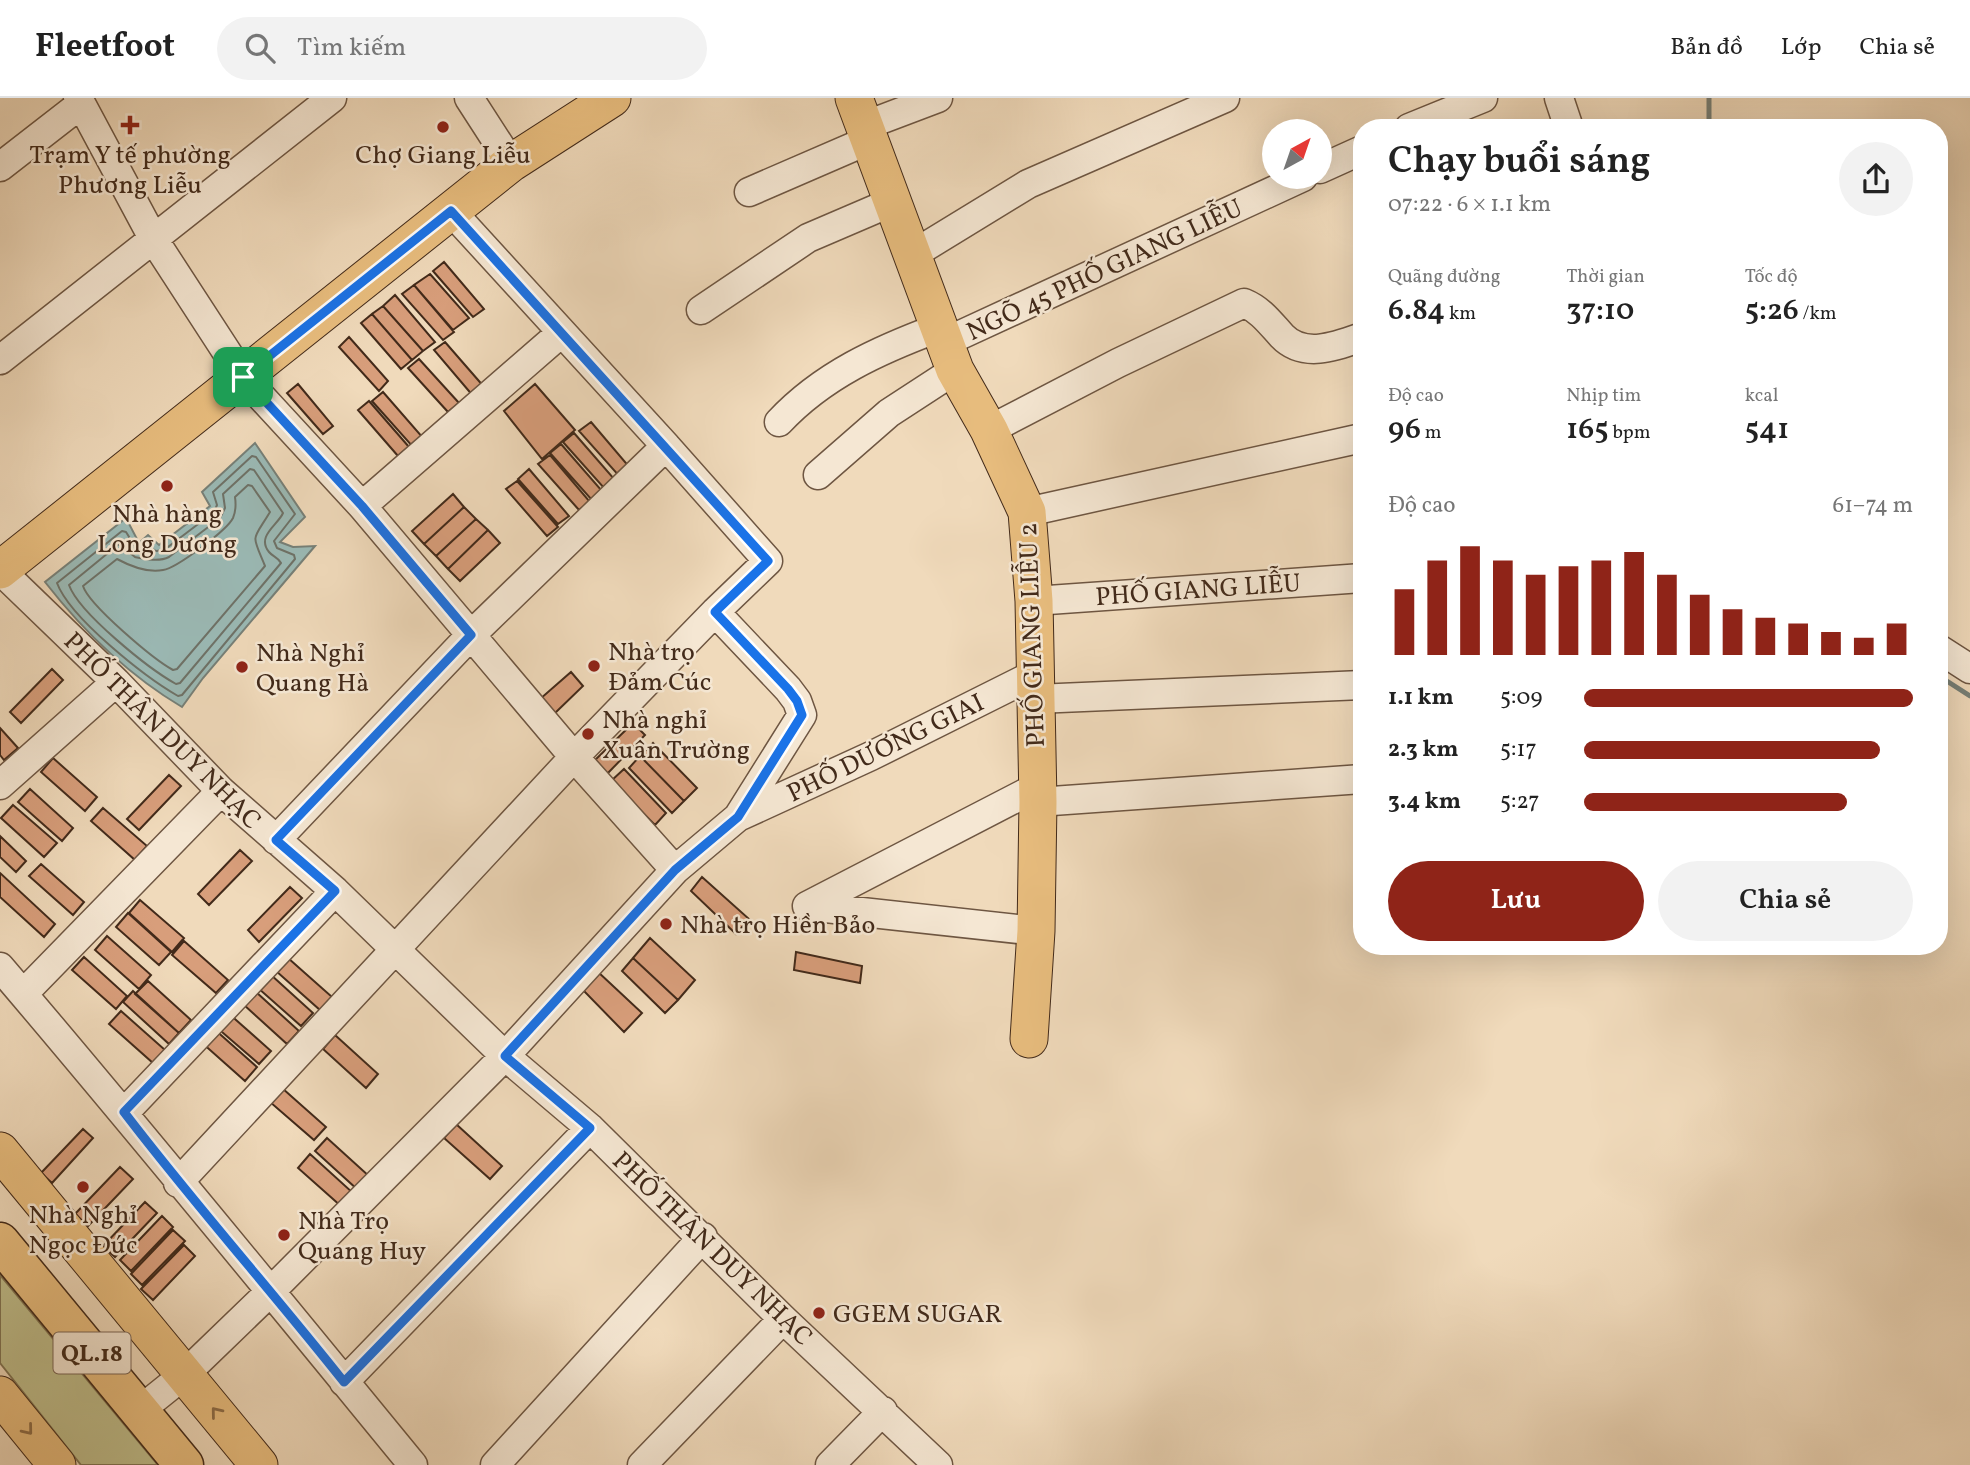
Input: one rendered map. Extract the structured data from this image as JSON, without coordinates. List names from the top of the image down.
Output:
{
  "streets": {
    "highway": ["QL.18"],
    "main road": ["PHỐ GIANG LIỄU 2"],
    "street": [
      "NGÕ 45 PHỐ GIANG LIỄU",
      "PHỐ GIANG LIỄU",
      "PHỐ THÂN DUY NHẠC",
      "PHỐ DƯƠNG GIAI"
    ]
  },
  "crossings": [
    ["NGÕ 45 PHỐ GIANG LIỄU", "PHỐ GIANG LIỄU 2"],
    ["PHỐ GIANG LIỄU", "PHỐ GIANG LIỄU 2"],
    ["PHỐ GIANG LIỄU 2", "PHỐ DƯƠNG GIAI"],
    ["PHỐ THÂN DUY NHẠC", "PHỐ DƯƠNG GIAI"],
    ["PHỐ DƯƠNG GIAI", "QL.18"]
  ],
  "places": {
    "health": ["Trạm Y tế phường Phương Liễu"],
    "other": [
      "Chợ Giang Liễu",
      "Nhà hàng Long Dương",
      "Nhà trọ Đảm Cúc",
      "Nhà Nghỉ Quang Hà",
      "Nhà nghỉ Xuân Trường",
      "Nhà trọ Hiền Bảo",
      "Nhà Nghỉ Ngọc Đức",
      "Nhà Trọ Quang Huy",
      "GGEM SUGAR"
    ]
  },
  "north": "top right",
  "page": {
    "header": "Fleetfoot",
    "search": "Tìm kiếm",
    "nav": ["Bản đồ", "Lớp", "Chia sẻ"],
    "heading": ["Chạy buổi sáng", "07:22 · 6 × 1.1 km"],
    "stats": [
      ["Quãng đường", "6.84 km"],
      ["Thời gian", "37:10"],
      ["Tốc độ", "5:26 /km"],
      ["Độ cao", "96 m"],
      ["Nhịp tim", "165 bpm"],
      ["kcal", "541"]
    ],
    "chart": ["Độ cao", "61–74 m"],
    "list": [
      {
        "name": "1.1 km",
        "note": "5:09"
      },
      {
        "name": "2.3 km",
        "note": "5:17"
      },
      {
        "name": "3.4 km",
        "note": "5:27"
      }
    ],
    "buttons": ["Lưu", "Chia sẻ"]
  }
}
